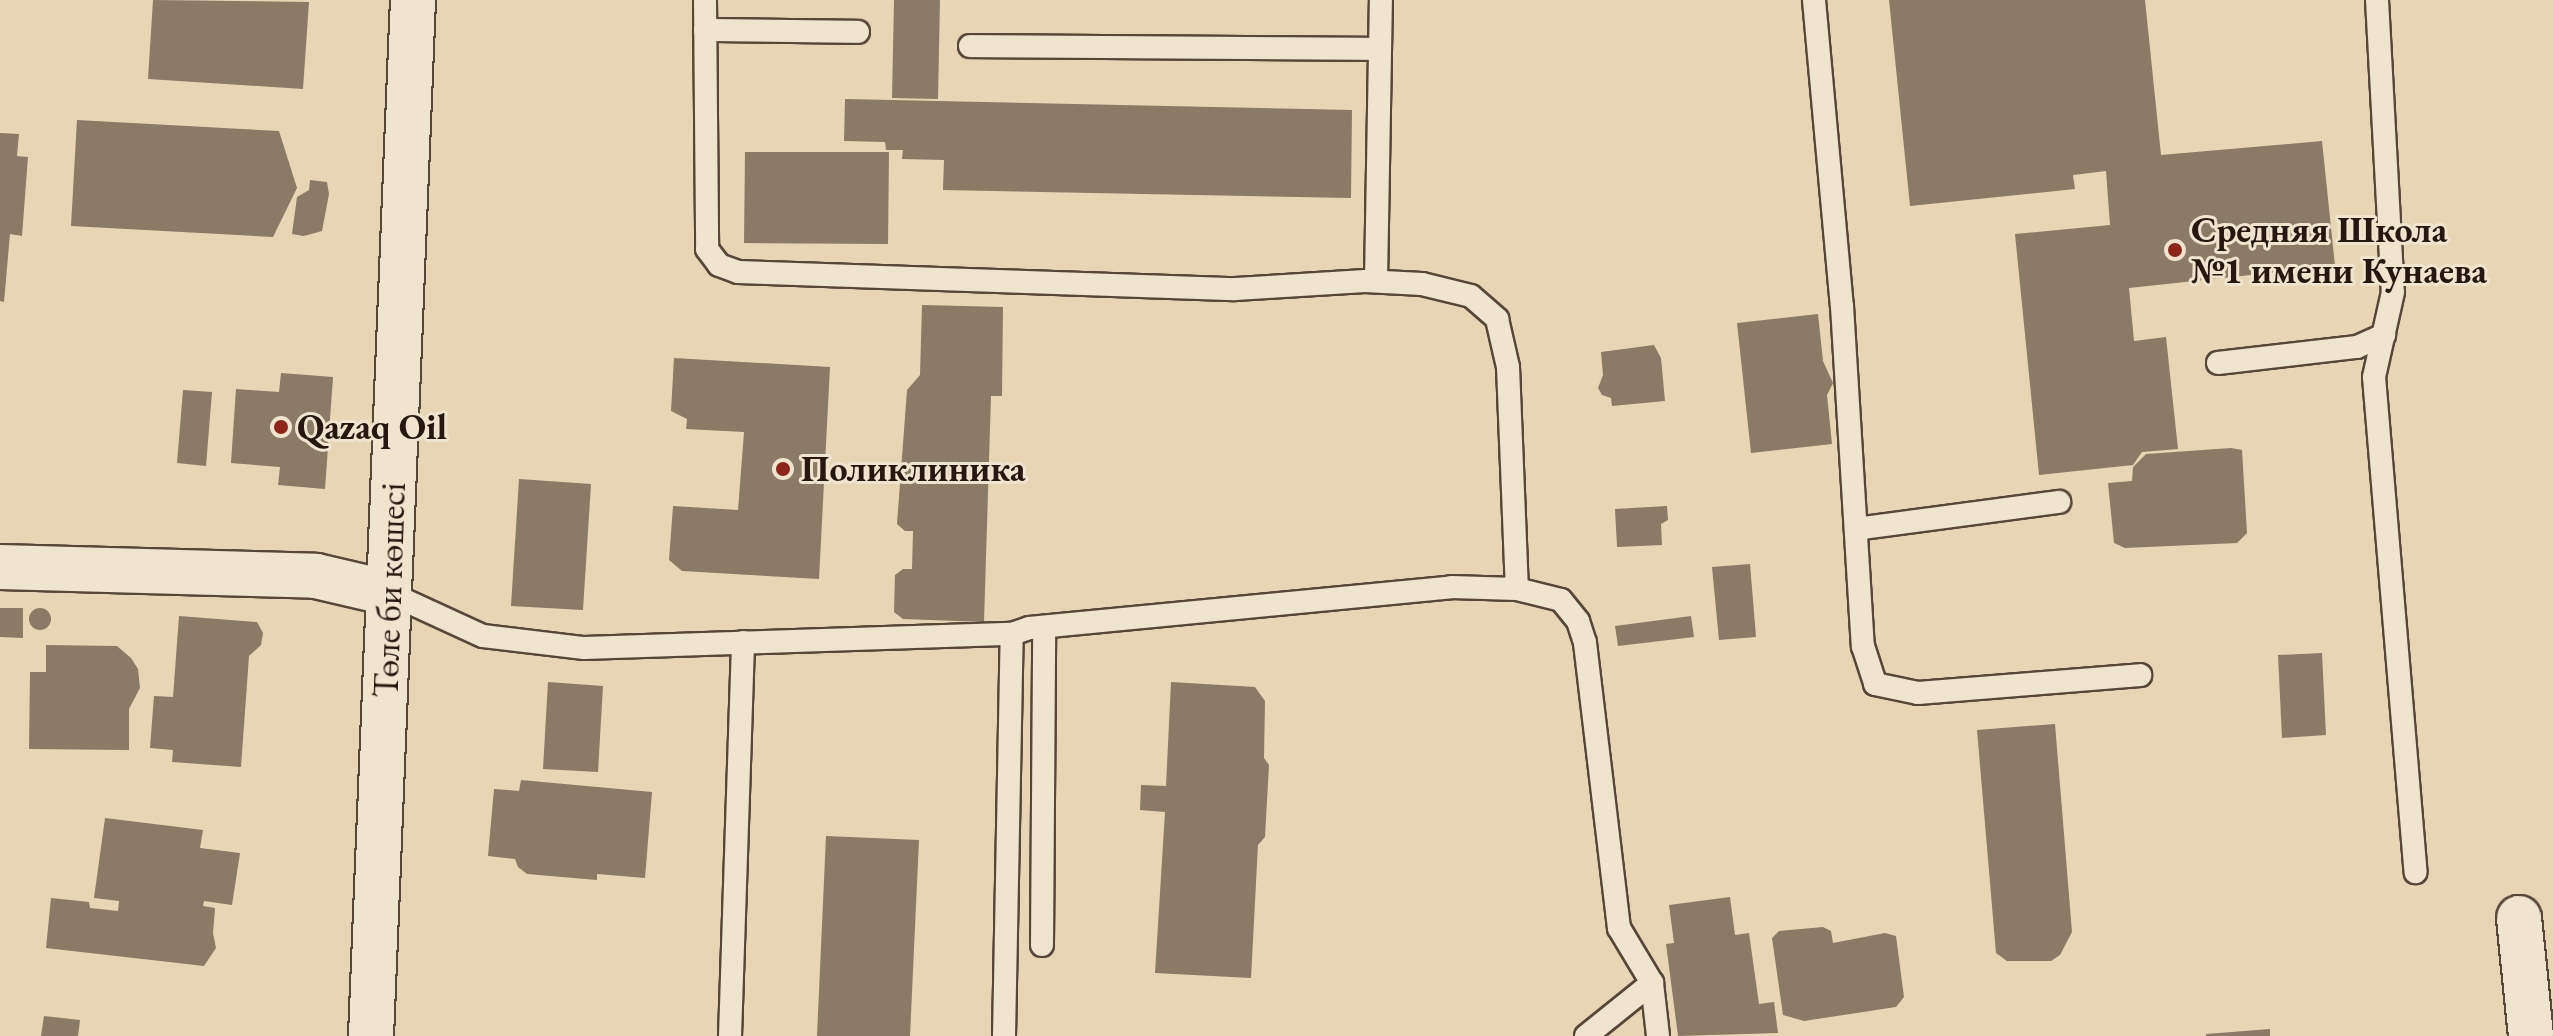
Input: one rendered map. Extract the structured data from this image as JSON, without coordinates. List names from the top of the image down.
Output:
{
  "streets": {
    "street": ["Төле би көшесі"]
  },
  "places": ["Средняя Школа №1 имени Кунаева", "Qazaq Oil", "Поликлиника"]
}
